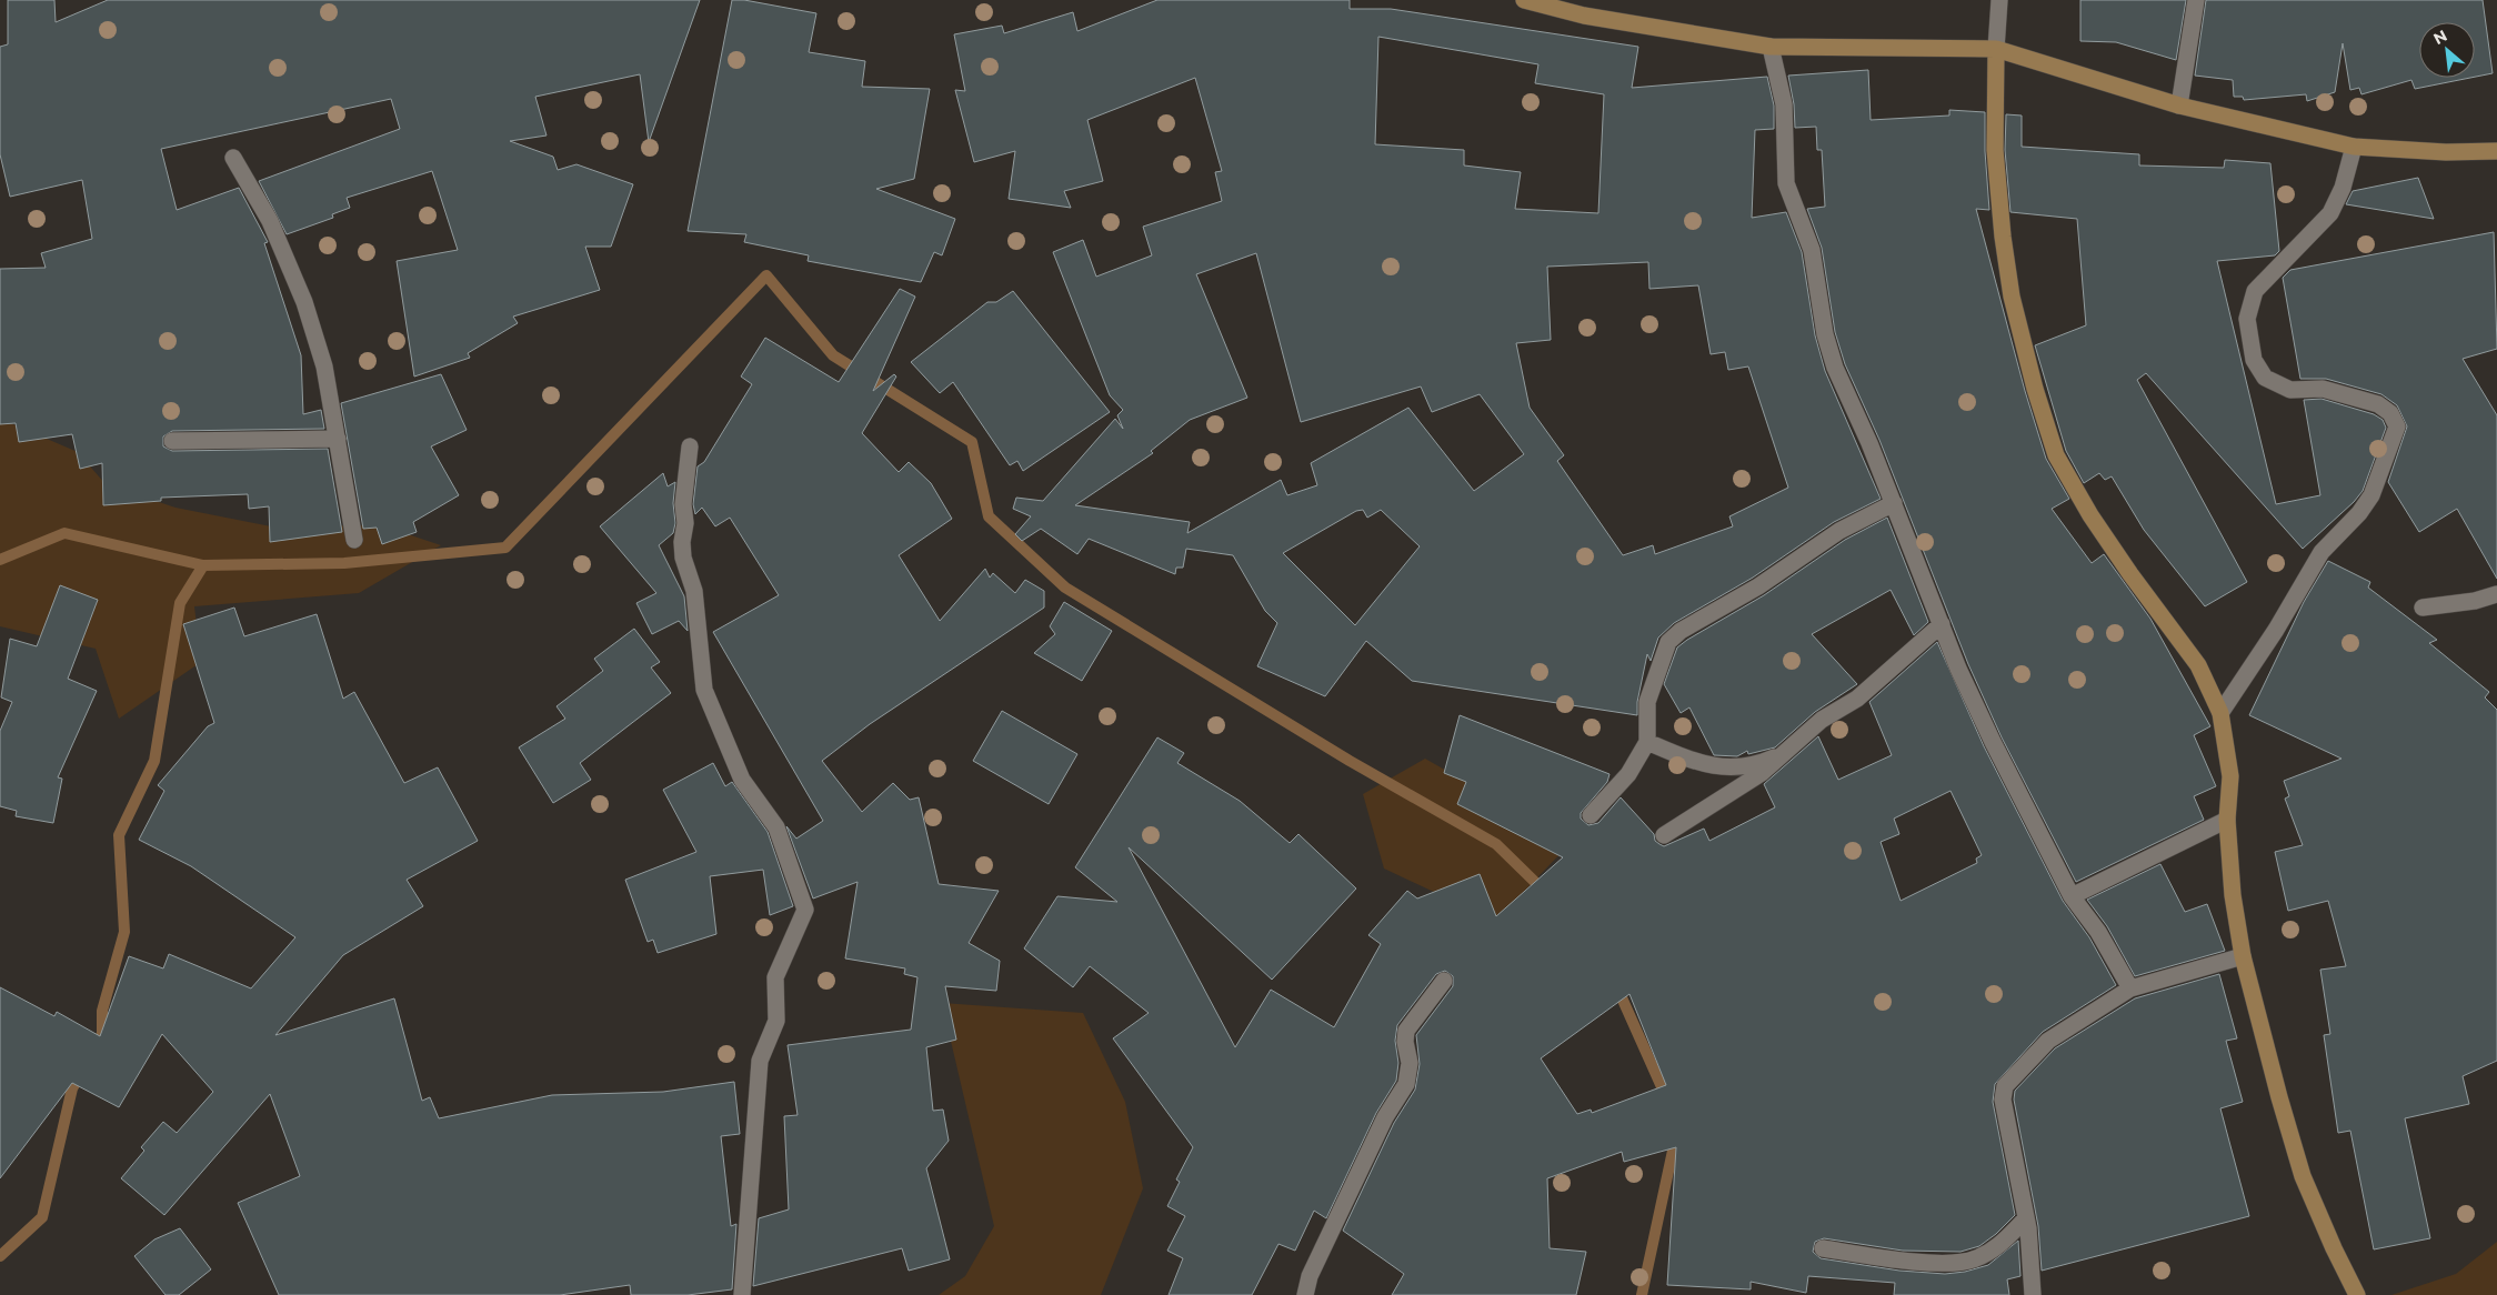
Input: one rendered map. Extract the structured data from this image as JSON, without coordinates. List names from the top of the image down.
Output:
{
  "north": "top left"
}
